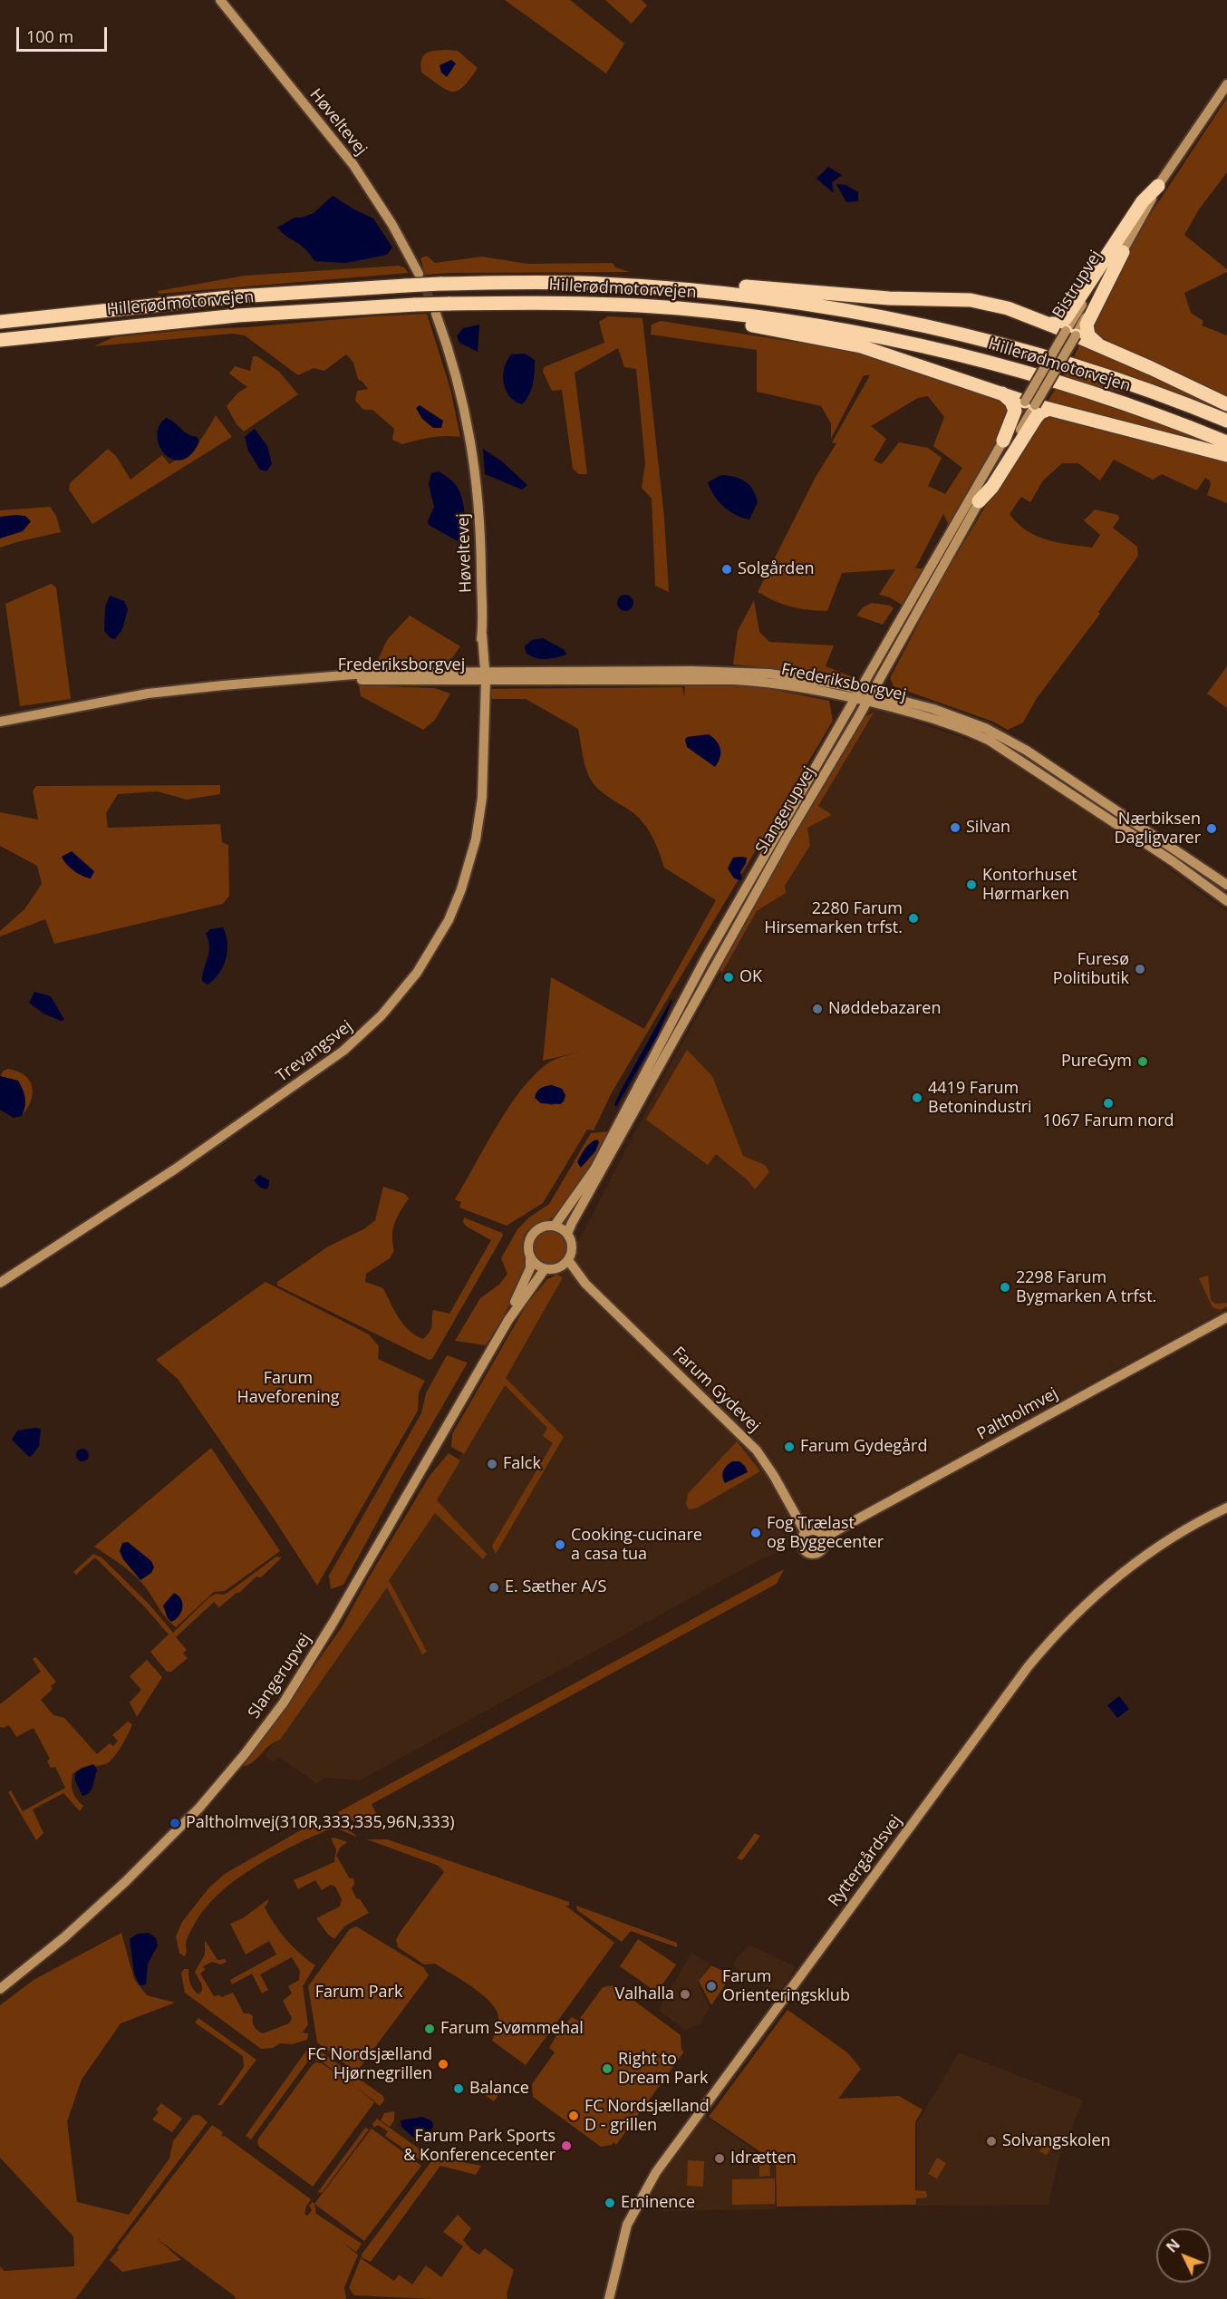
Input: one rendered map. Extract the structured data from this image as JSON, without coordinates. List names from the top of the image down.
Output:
{
  "streets": {
    "highway": ["Hillerødmotorvejen"],
    "street": [
      "Høveltevej",
      "Bistrupvej",
      "Frederiksborgvej",
      "Slangerupvej",
      "Trevangsvej",
      "Farum Gydevej",
      "Paltholmvej",
      "Ryttergårdsvej"
    ]
  },
  "crossings": [
    ["Høveltevej", "Frederiksborgvej"],
    ["Høveltevej", "Trevangsvej"],
    ["Bistrupvej", "Slangerupvej"],
    ["Frederiksborgvej", "Slangerupvej"],
    ["Frederiksborgvej", "Trevangsvej"],
    ["Slangerupvej", "Farum Gydevej"],
    ["Farum Gydevej", "Paltholmvej"]
  ],
  "parks": ["Farum Haveforening", "Farum Park"],
  "places": [
    "Solgården",
    "Silvan",
    "Nærbiksen Dagligvarer",
    "Kontorhuset Hørmarken",
    "2280 Farum Hirsemarken trfst.",
    "Furesø Politibutik",
    "OK",
    "Nøddebazaren",
    "PureGym",
    "4419 Farum Betonindustri",
    "1067 Farum nord",
    "2298 Farum Bygmarken A trfst.",
    "Farum Gydegård",
    "Falck",
    "Fog Trælast og Byggecenter",
    "Cooking-cucinare a casa tua",
    "E. Sæther A/S",
    "Paltholmvej(310R,333,335,96N,333)",
    "Farum Orienteringsklub",
    "Valhalla",
    "Farum Svømmehal",
    "FC Nordsjælland Hjørnegrillen",
    "Right to Dream Park",
    "Balance",
    "FC Nordsjælland D - grillen",
    "Solvangskolen",
    "Farum Park Sports & Konferencecenter",
    "Idrætten",
    "Eminence"
  ],
  "scale_bar": "100 m",
  "north": "top left"
}
